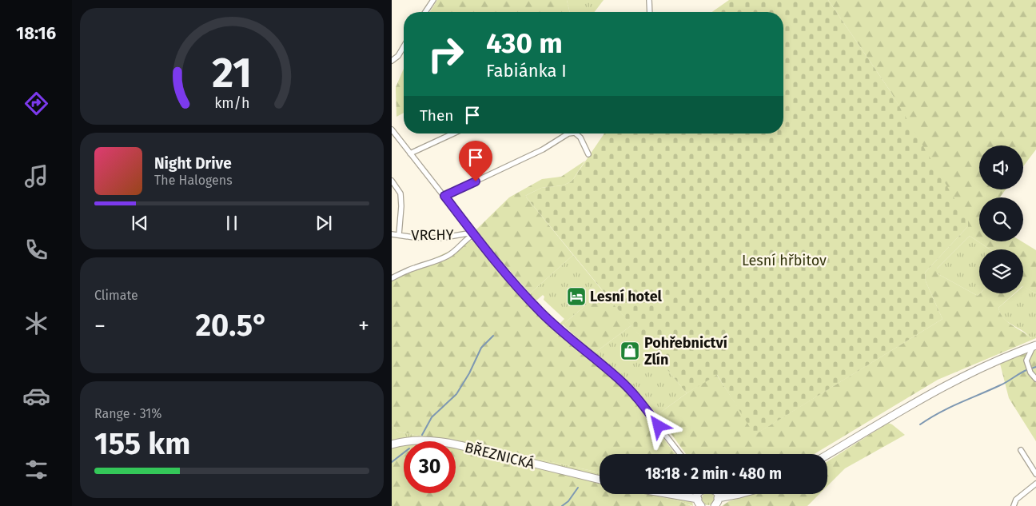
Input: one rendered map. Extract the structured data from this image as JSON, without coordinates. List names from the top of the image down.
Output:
{
  "streets": {
    "main road": ["BŘEZNICKÁ"],
    "street": ["VRCHY"]
  },
  "parks": ["Lesní hřbitov"],
  "places": {
    "hotel": ["Lesní hotel"],
    "shop": ["Pohřebnictví Zlín"]
  },
  "page": {
    "tabs": "18:16",
    "turn": ["430 m", "Fabiánka I"],
    "then": "Then",
    "song": ["Night Drive", "The Halogens"],
    "tile": [
      "Climate",
      ["Range · 31%", "155 km"]
    ],
    "heat": ["−", "20.5°", "+"],
    "limit": "30",
    "trip": "18:18 · 2 min · 480 m",
    "gauge": ["21", "km/h"]
  }
}
